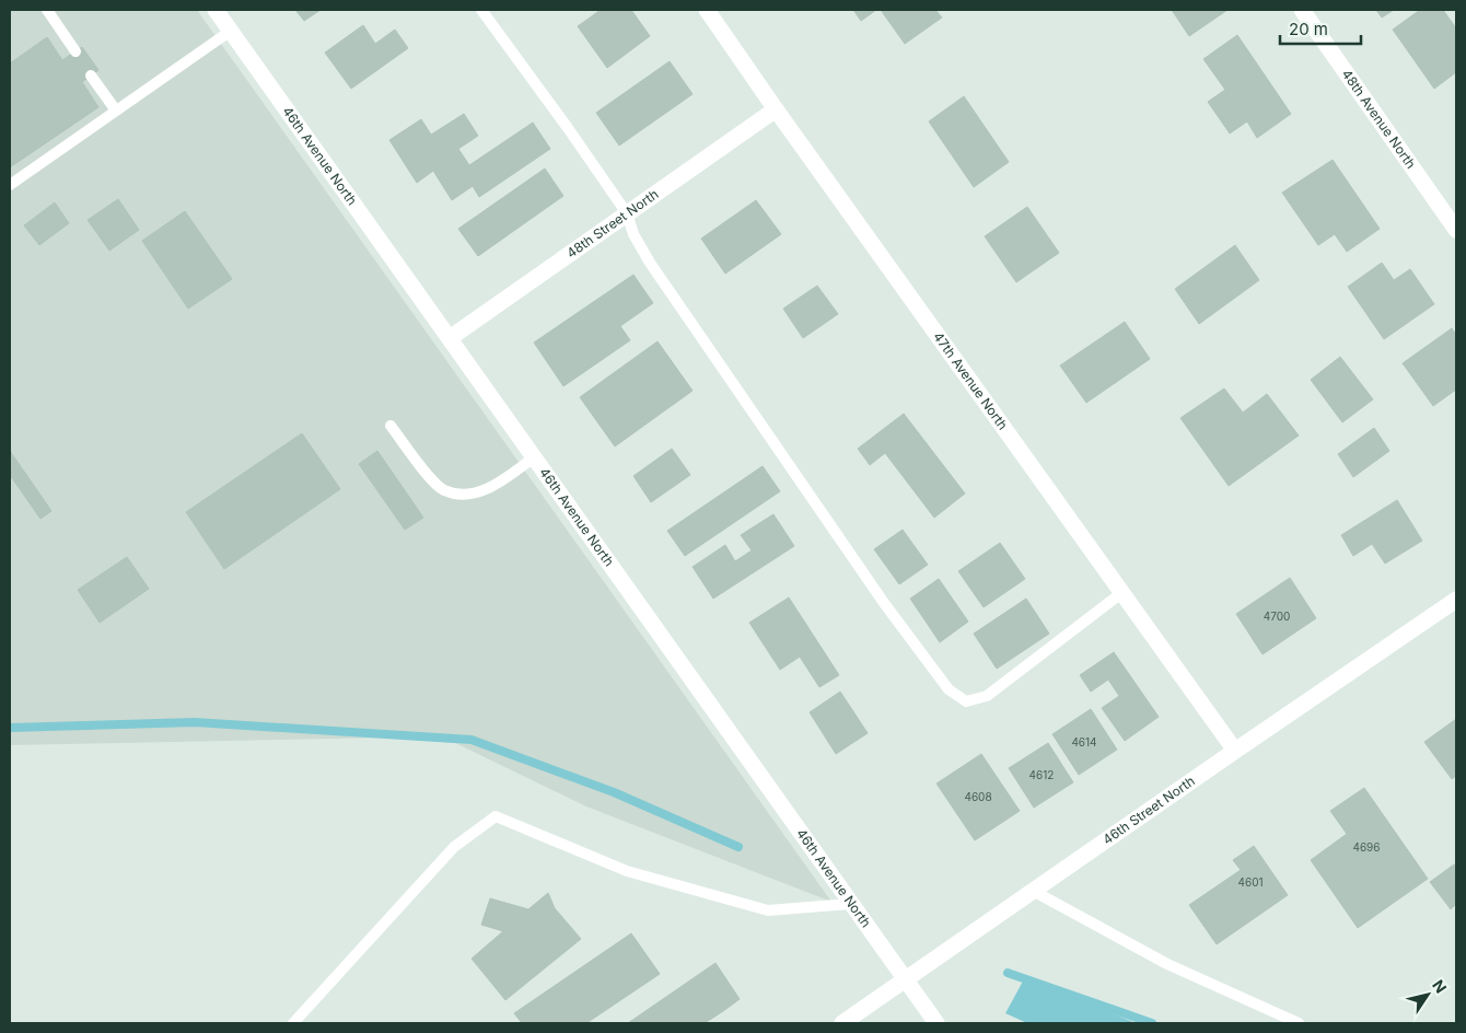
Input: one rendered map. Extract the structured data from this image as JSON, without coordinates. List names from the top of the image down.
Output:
{
  "streets": {
    "street": [
      "48th Avenue North",
      "46th Avenue North",
      "48th Street North",
      "47th Avenue North",
      "46th Street North"
    ]
  },
  "crossings": [
    ["46th Avenue North", "48th Street North"],
    ["46th Avenue North", "46th Street North"],
    ["48th Street North", "47th Avenue North"],
    ["47th Avenue North", "46th Street North"]
  ],
  "house_numbers": [
    "4700",
    "4614",
    "4612",
    "4608",
    "4696",
    "4601"
  ],
  "scale_bar": "20 m",
  "north": "top right"
}
